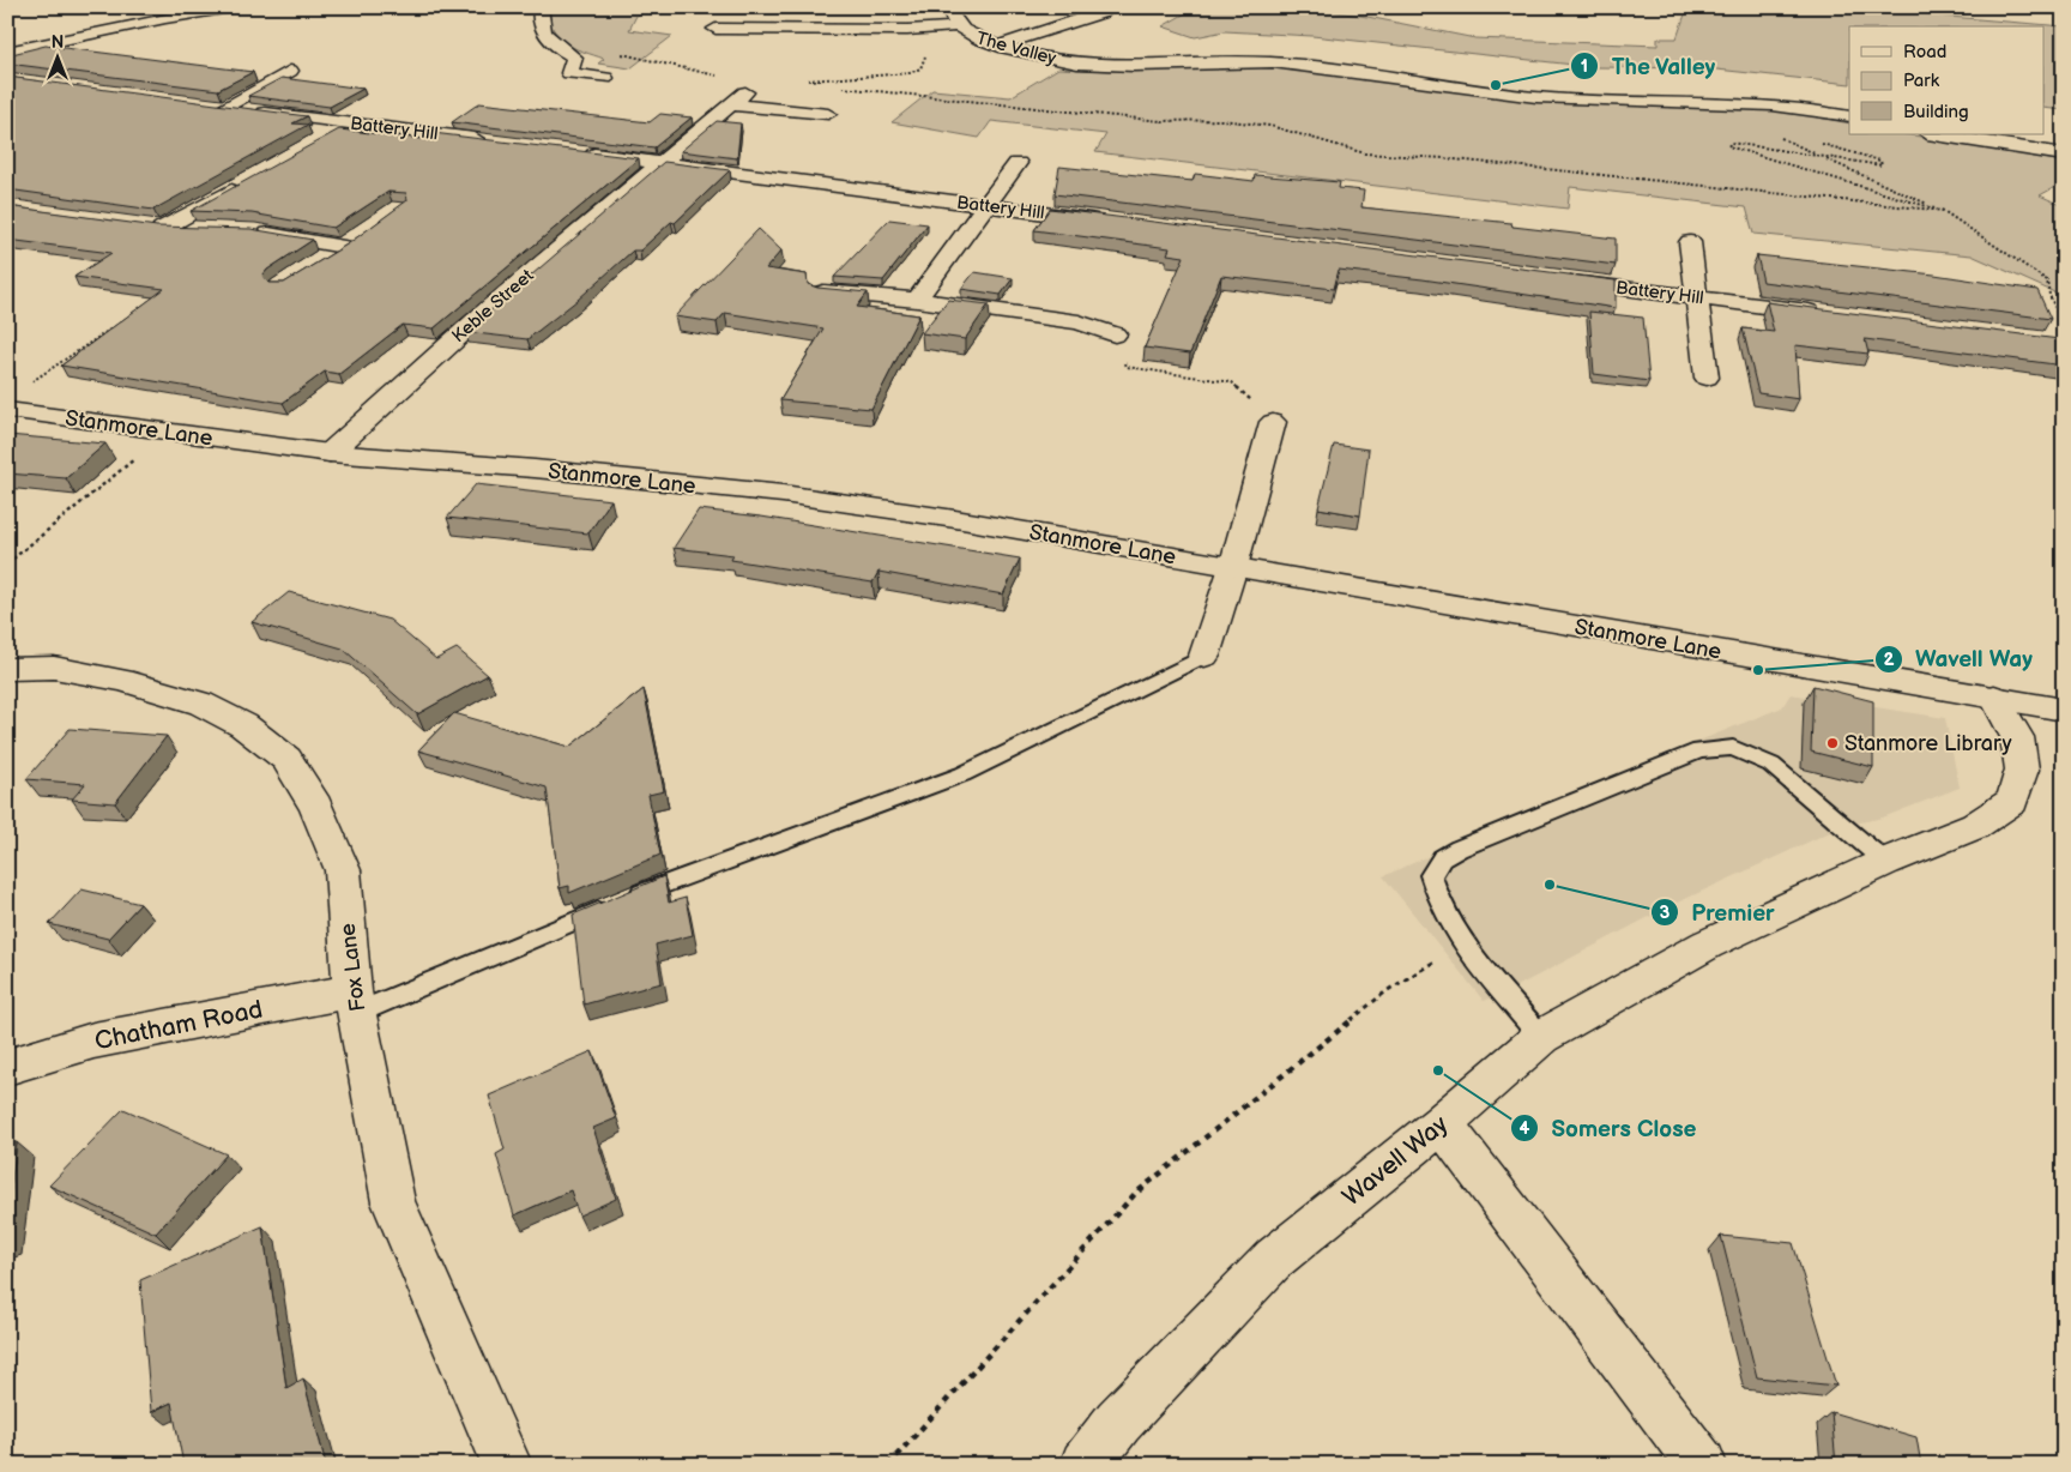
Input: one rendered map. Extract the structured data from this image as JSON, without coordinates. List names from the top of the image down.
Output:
{
  "streets": {
    "street": [
      "The Valley",
      "Battery Hill",
      "Keble Street",
      "Stanmore Lane",
      "Fox Lane",
      "Chatham Road",
      "Wavell Way"
    ]
  },
  "crossings": [
    ["Battery Hill", "Keble Street"],
    ["Keble Street", "Stanmore Lane"],
    ["Stanmore Lane", "Wavell Way"],
    ["Fox Lane", "Chatham Road"]
  ],
  "places": [
    "The Valley",
    "Wavell Way",
    "Stanmore Library",
    "Premier",
    "Somers Close"
  ],
  "legend": ["Road", "Park", "Building"],
  "north": "top"
}
